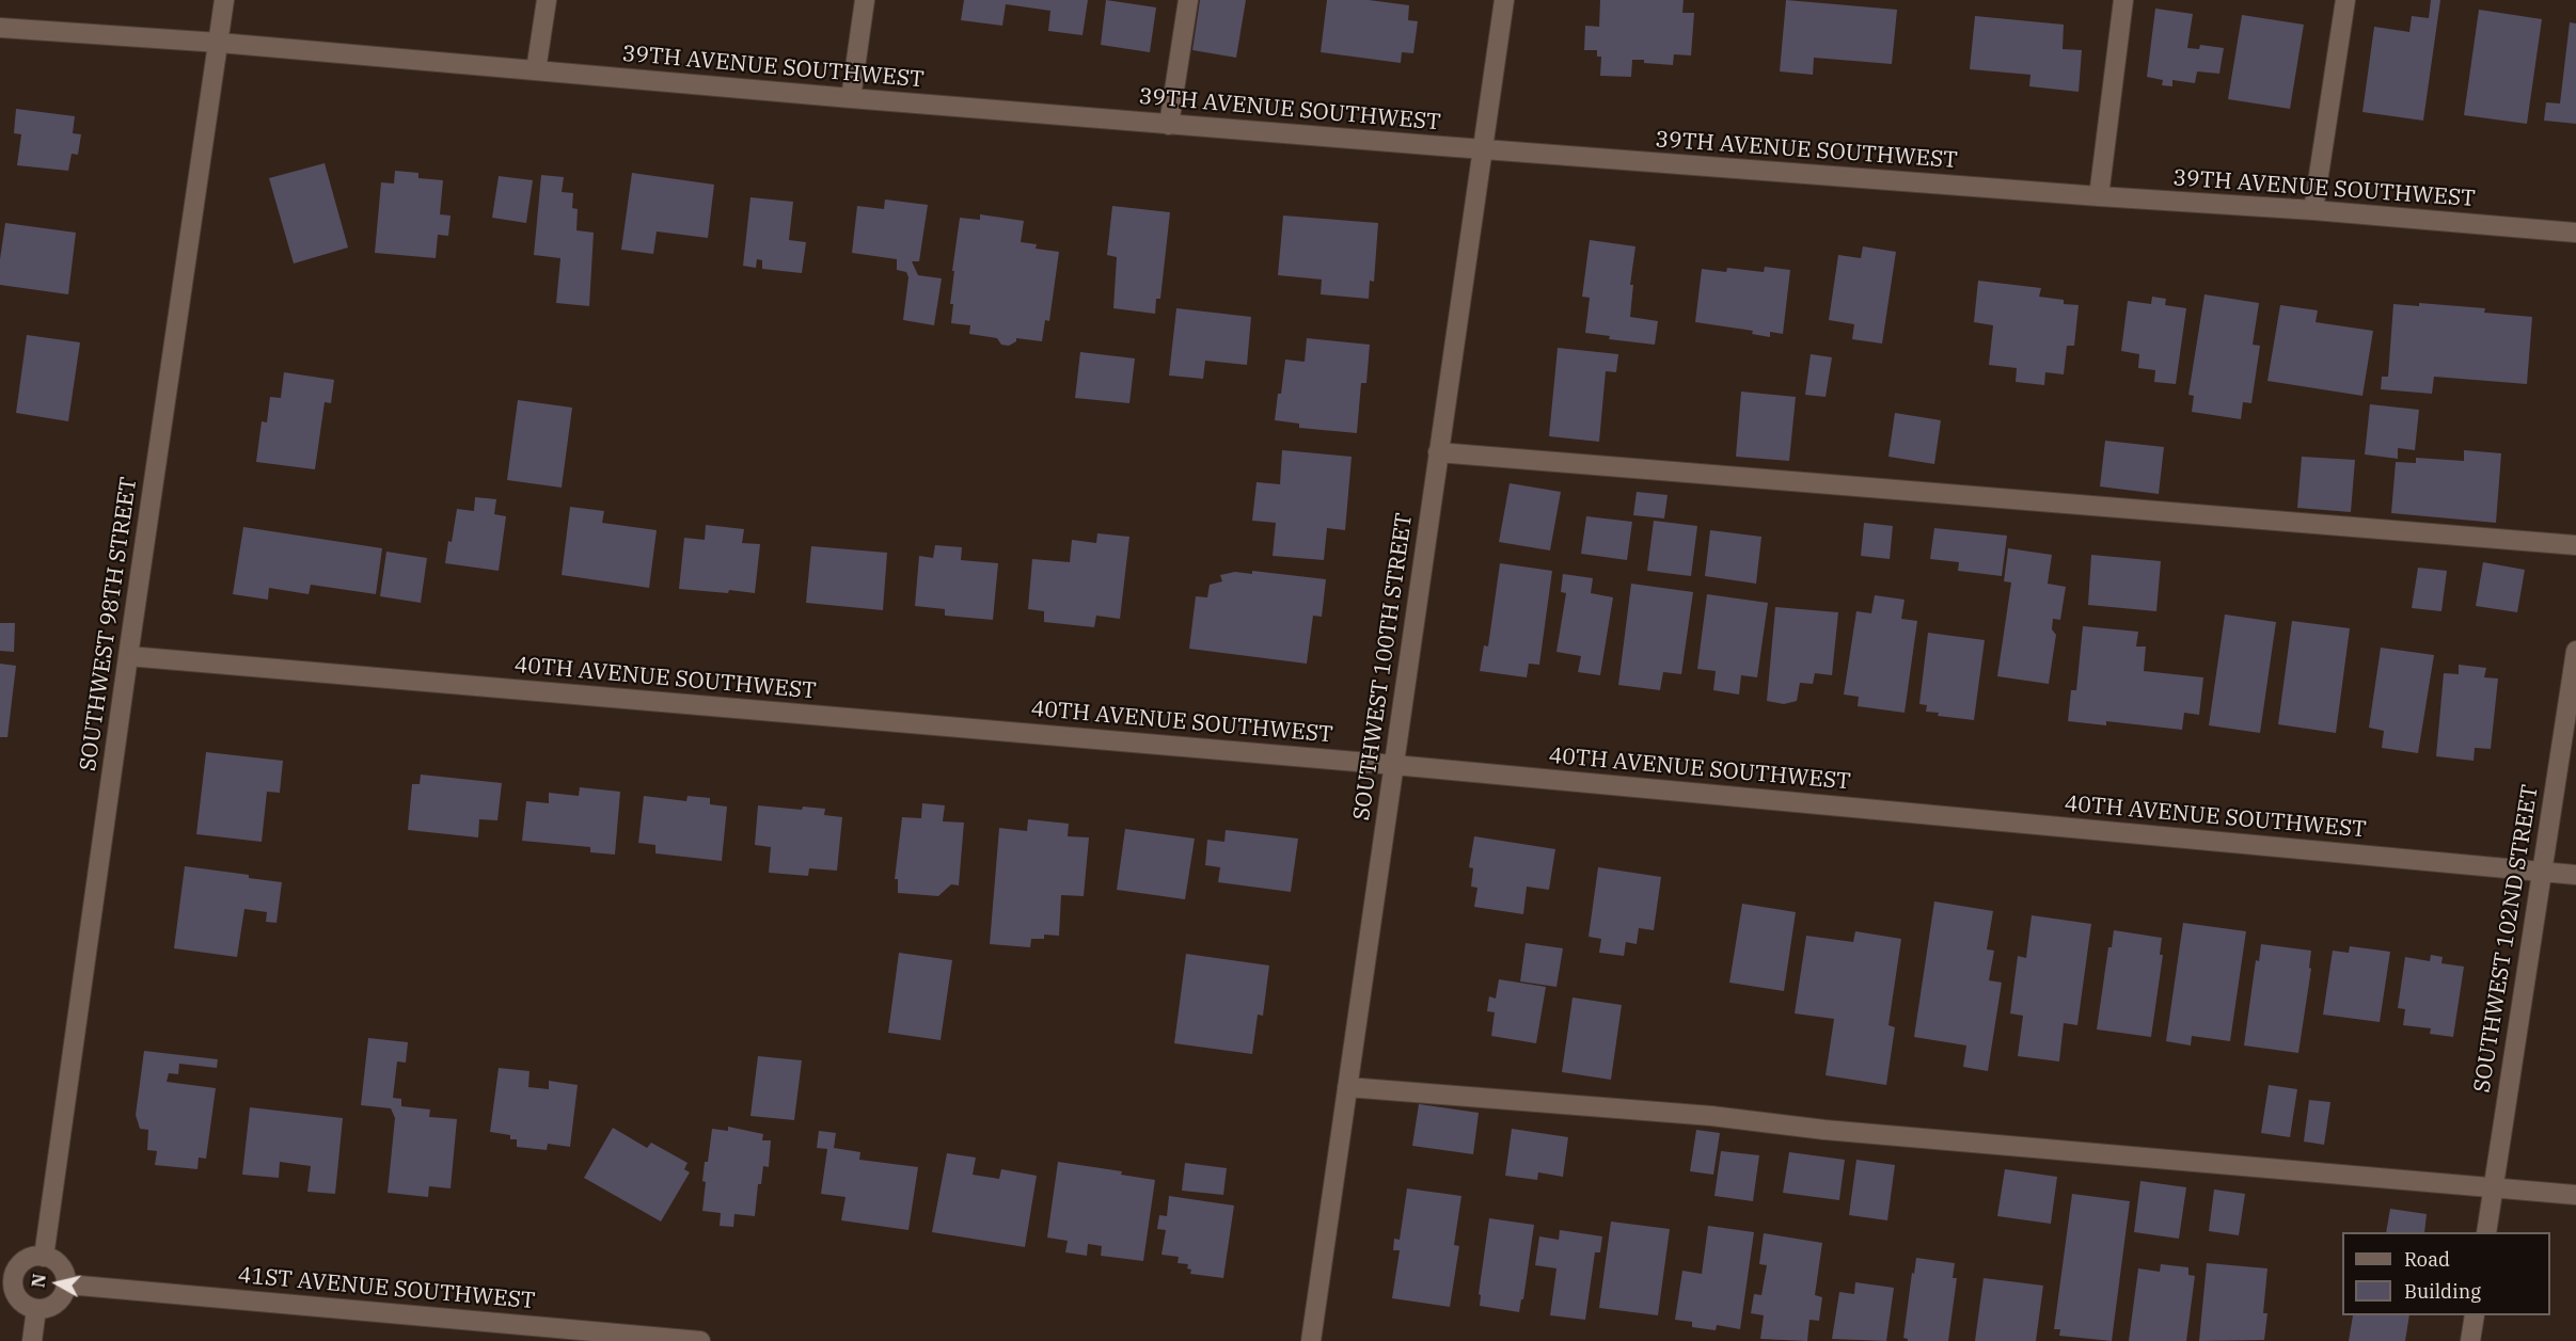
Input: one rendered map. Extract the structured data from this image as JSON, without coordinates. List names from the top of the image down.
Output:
{
  "streets": {
    "street": [
      "39TH AVENUE SOUTHWEST",
      "SOUTHWEST 98TH STREET",
      "SOUTHWEST 100TH STREET",
      "40TH AVENUE SOUTHWEST",
      "SOUTHWEST 102ND STREET",
      "41ST AVENUE SOUTHWEST"
    ]
  },
  "crossings": [
    ["39TH AVENUE SOUTHWEST", "SOUTHWEST 98TH STREET"],
    ["39TH AVENUE SOUTHWEST", "SOUTHWEST 100TH STREET"],
    ["SOUTHWEST 98TH STREET", "40TH AVENUE SOUTHWEST"],
    ["SOUTHWEST 98TH STREET", "41ST AVENUE SOUTHWEST"],
    ["SOUTHWEST 100TH STREET", "40TH AVENUE SOUTHWEST"],
    ["40TH AVENUE SOUTHWEST", "SOUTHWEST 102ND STREET"]
  ],
  "legend": ["Road", "Building"],
  "north": "left"
}
